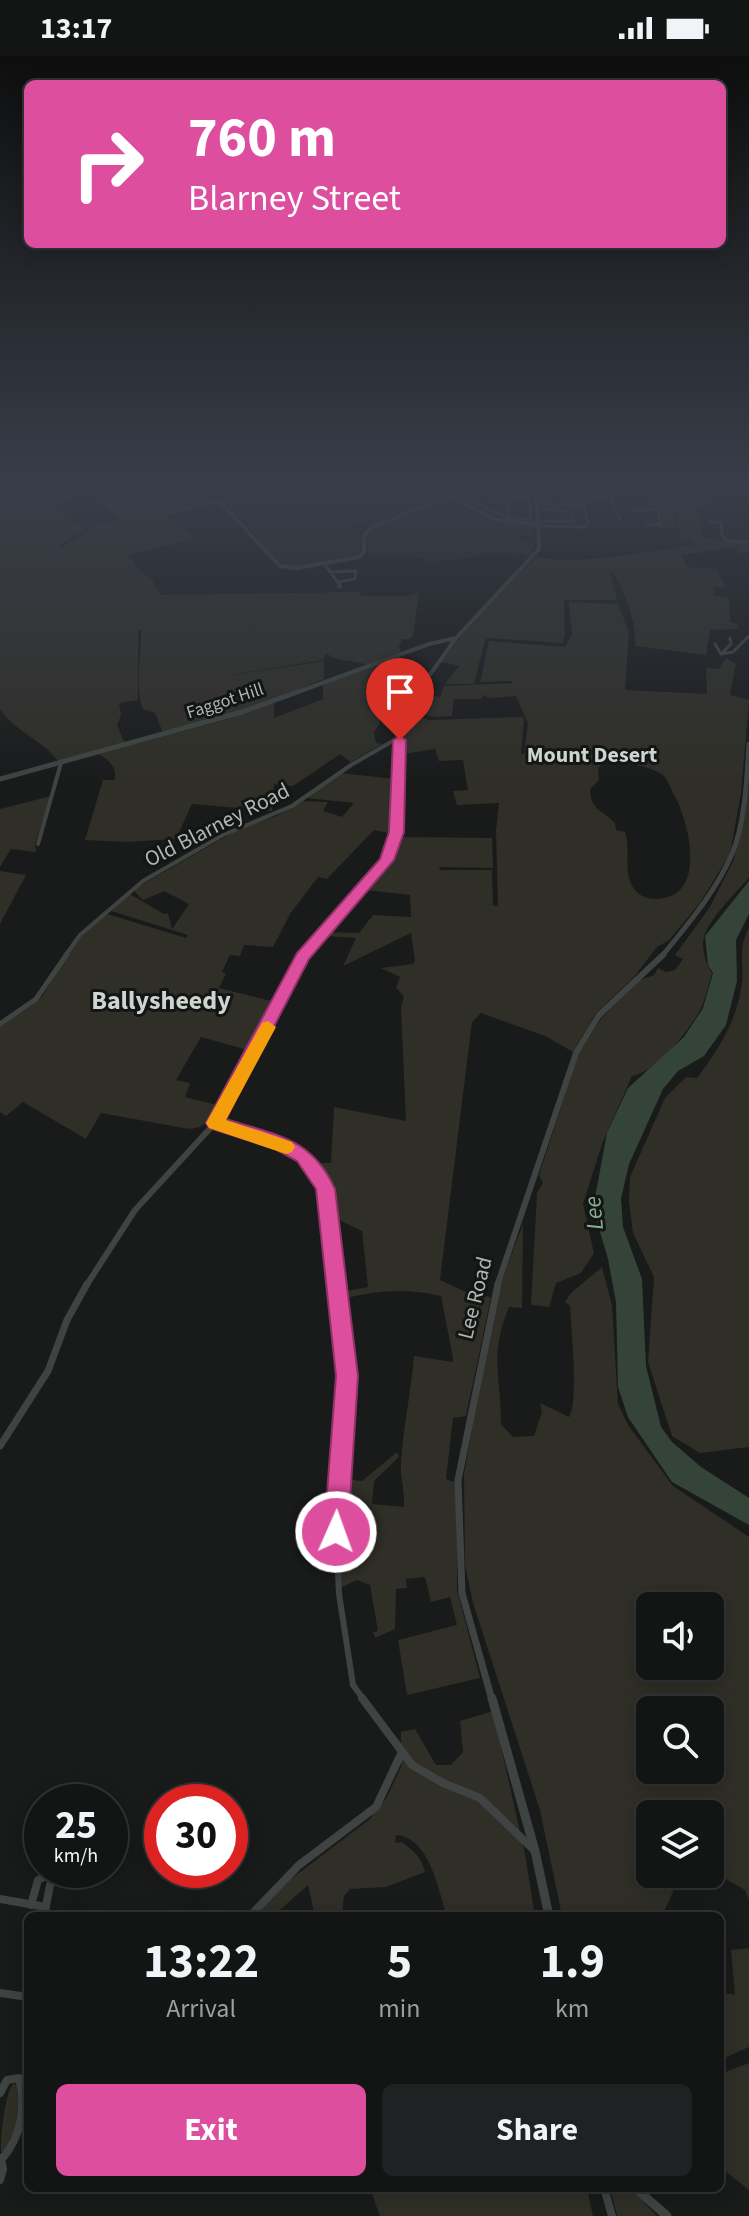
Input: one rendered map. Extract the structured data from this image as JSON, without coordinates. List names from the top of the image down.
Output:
{
  "streets": {
    "street": ["Faggot Hill", "Old Blarney Road", "Lee Road"]
  },
  "districts": ["Mount Desert", "Ballysheedy"],
  "water": ["Lee"],
  "page": {
    "status": "13:17",
    "turn": ["760 m", "Blarney Street"],
    "speed": "25 km/h",
    "limit": "30",
    "eta": [
      "13:22",
      "Arrival",
      "5",
      "min",
      "1.9",
      "km"
    ],
    "buttons": ["Exit", "Share"]
  }
}
